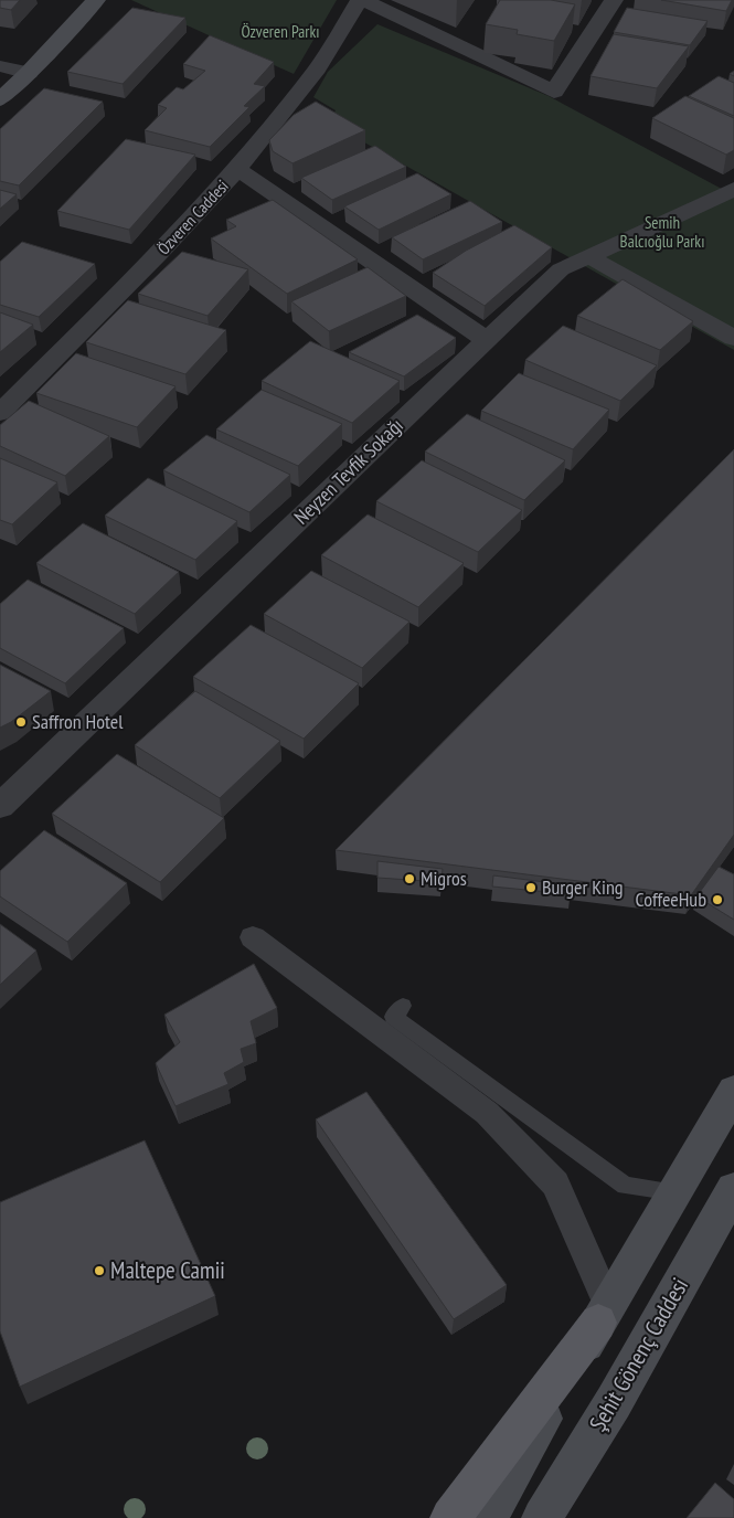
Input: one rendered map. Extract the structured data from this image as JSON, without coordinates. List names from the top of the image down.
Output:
{
  "streets": {
    "main road": ["Şehit Gönenç Caddesi"],
    "street": ["Özveren Caddesi", "Neyzen Tevfik Sokağı"]
  },
  "parks": ["Özveren Parkı", "Semih Balcıoğlu Parkı"],
  "places": [
    "Saffron Hotel",
    "Migros",
    "Burger King",
    "CoffeeHub",
    "Maltepe Camii"
  ]
}
